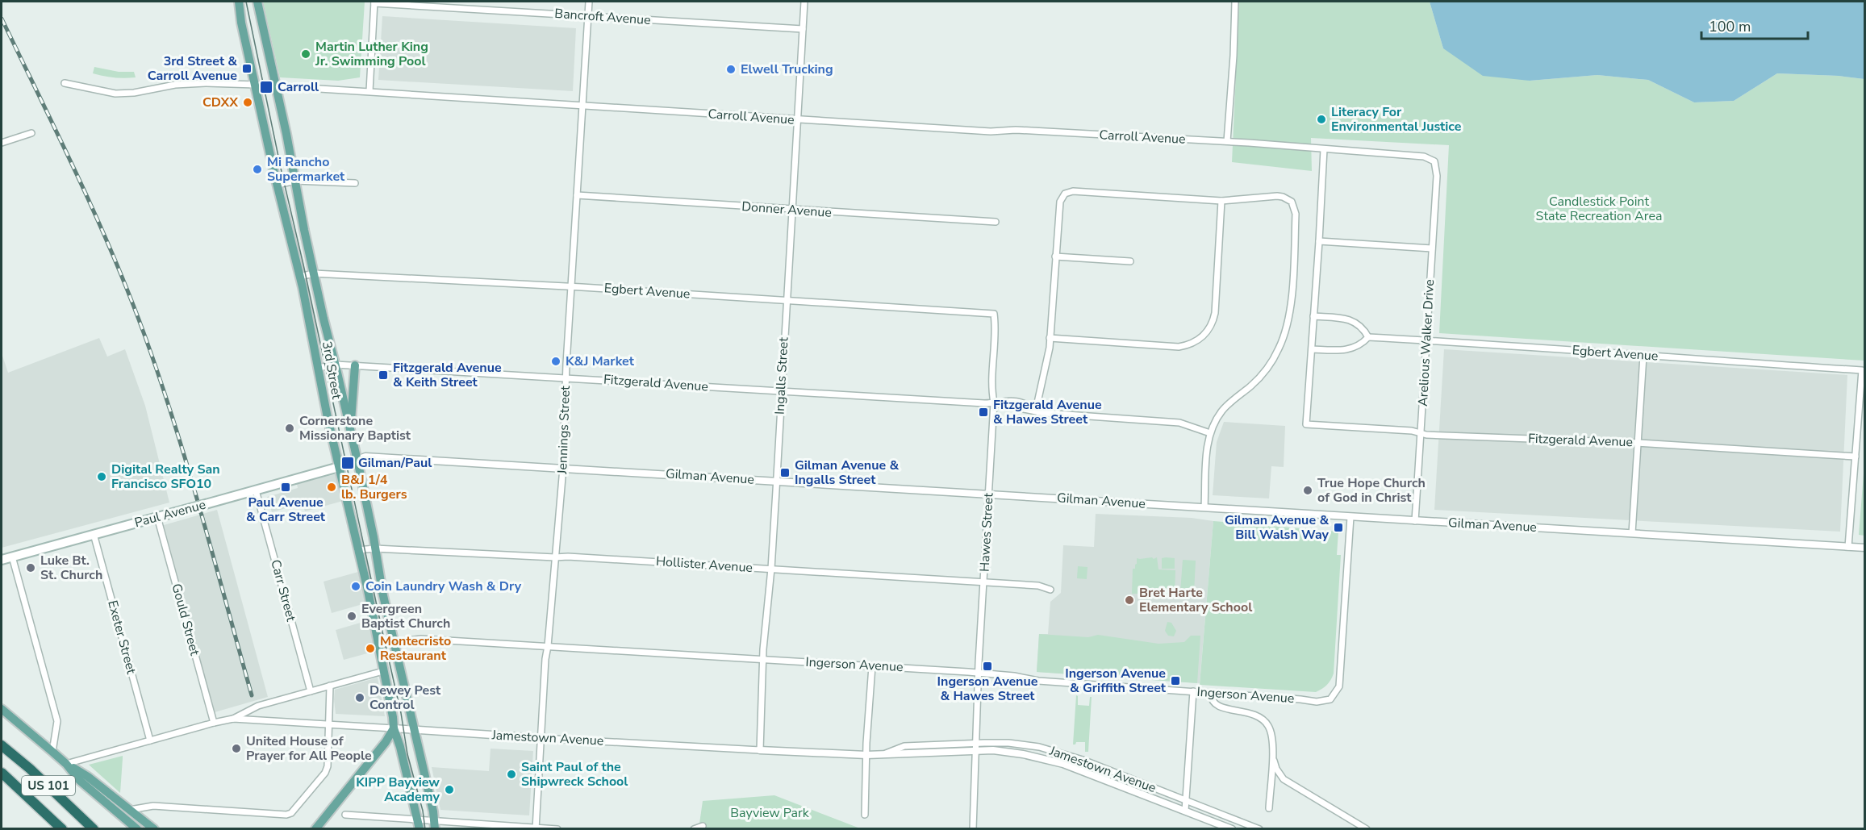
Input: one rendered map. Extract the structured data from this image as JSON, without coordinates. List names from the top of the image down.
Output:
{
  "streets": {
    "highway": ["US 101"],
    "main road": ["3rd Street", "Paul Avenue"],
    "street": [
      "Bancroft Avenue",
      "Carroll Avenue",
      "Donner Avenue",
      "Egbert Avenue",
      "Arelious Walker Drive",
      "Ingalls Street",
      "Fitzgerald Avenue",
      "Jennings Street",
      "Gilman Avenue",
      "Hawes Street",
      "Hollister Avenue",
      "Carr Street",
      "Gould Street",
      "Exeter Street",
      "Ingerson Avenue",
      "Jamestown Avenue"
    ]
  },
  "crossings": [
    ["Bancroft Avenue", "Ingalls Street"],
    ["Bancroft Avenue", "Jennings Street"],
    ["Carroll Avenue", "Arelious Walker Drive"],
    ["Carroll Avenue", "3rd Street"],
    ["Carroll Avenue", "Ingalls Street"],
    ["Carroll Avenue", "Jennings Street"],
    ["Donner Avenue", "Ingalls Street"],
    ["Donner Avenue", "Jennings Street"],
    ["Egbert Avenue", "Arelious Walker Drive"],
    ["Egbert Avenue", "3rd Street"],
    ["Egbert Avenue", "Ingalls Street"],
    ["Egbert Avenue", "Fitzgerald Avenue"],
    ["Egbert Avenue", "Jennings Street"],
    ["Egbert Avenue", "Hawes Street"],
    ["Arelious Walker Drive", "Fitzgerald Avenue"],
    ["Arelious Walker Drive", "Gilman Avenue"],
    ["3rd Street", "Fitzgerald Avenue"],
    ["3rd Street", "Gilman Avenue"],
    ["3rd Street", "Paul Avenue"],
    ["3rd Street", "Hollister Avenue"],
    ["3rd Street", "Ingerson Avenue"],
    ["3rd Street", "Jamestown Avenue"],
    ["Ingalls Street", "Fitzgerald Avenue"],
    ["Ingalls Street", "Gilman Avenue"],
    ["Ingalls Street", "Hollister Avenue"],
    ["Ingalls Street", "Ingerson Avenue"],
    ["Ingalls Street", "Jamestown Avenue"],
    ["Fitzgerald Avenue", "Jennings Street"],
    ["Fitzgerald Avenue", "Hawes Street"],
    ["Jennings Street", "Gilman Avenue"],
    ["Jennings Street", "Hollister Avenue"],
    ["Jennings Street", "Ingerson Avenue"],
    ["Jennings Street", "Jamestown Avenue"],
    ["Gilman Avenue", "Paul Avenue"],
    ["Gilman Avenue", "Hawes Street"],
    ["Gilman Avenue", "Ingerson Avenue"],
    ["Paul Avenue", "Carr Street"],
    ["Paul Avenue", "Gould Street"],
    ["Paul Avenue", "Exeter Street"],
    ["Hawes Street", "Hollister Avenue"],
    ["Hawes Street", "Ingerson Avenue"],
    ["Hawes Street", "Jamestown Avenue"],
    ["Gould Street", "Jamestown Avenue"],
    ["Exeter Street", "Jamestown Avenue"]
  ],
  "parks": ["Candlestick Point State Recreation Area", "Bayview Park"],
  "places": {
    "other": [
      "Martin Luther King Jr. Swimming Pool",
      "Elwell Trucking",
      "CDXX",
      "Literacy For Environmental Justice",
      "Mi Rancho Supermarket",
      "K&J Market",
      "Cornerstone Missionary Baptist",
      "Digital Realty San Francisco SFO10",
      "B&J 1/4 lb. Burgers",
      "True Hope Church of God in Christ",
      "Luke Bt. St. Church",
      "Coin Laundry Wash & Dry",
      "Bret Harte Elementary School",
      "Evergreen Baptist Church",
      "Montecristo Restaurant",
      "Dewey Pest Control",
      "United House of Prayer for All People",
      "Saint Paul of the Shipwreck School",
      "KIPP Bayview Academy"
    ],
    "transit": [
      "3rd Street & Carroll Avenue",
      "Carroll",
      "Fitzgerald Avenue & Keith Street",
      "Fitzgerald Avenue & Hawes Street",
      "Gilman/Paul",
      "Gilman Avenue & Ingalls Street",
      "Paul Avenue & Carr Street",
      "Gilman Avenue & Bill Walsh Way",
      "Ingerson Avenue & Hawes Street",
      "Ingerson Avenue & Griffith Street"
    ]
  },
  "scale_bar": "100 m"
}
